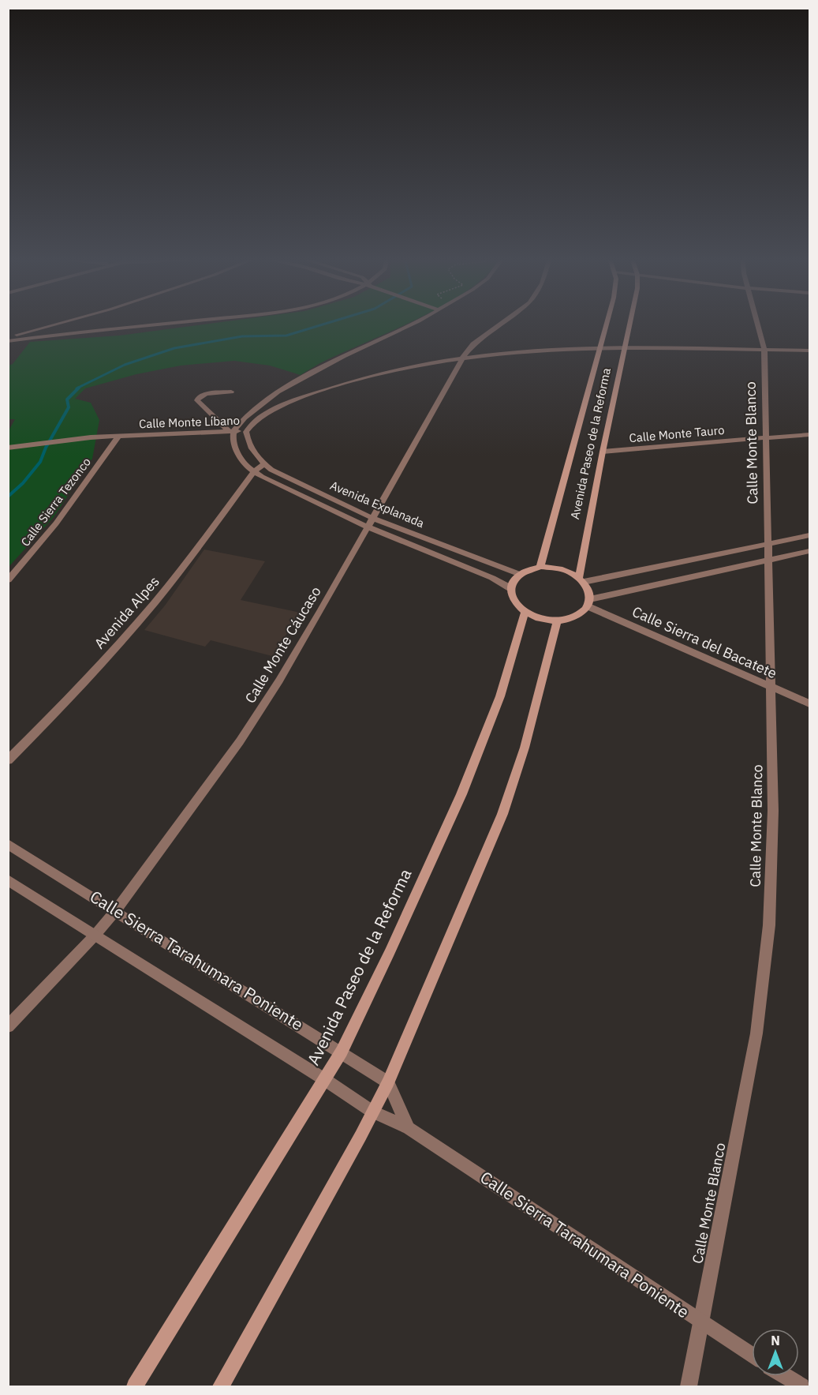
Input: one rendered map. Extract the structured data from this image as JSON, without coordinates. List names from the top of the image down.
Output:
{
  "streets": {
    "main road": ["Avenida Paseo de la Reforma"],
    "street": [
      "Calle Monte Líbano",
      "Calle Monte Tauro",
      "Calle Monte Blanco",
      "Calle Sierra Tezonco",
      "Avenida Explanada",
      "Avenida Alpes",
      "Calle Sierra del Bacatete",
      "Calle Monte Cáucaso",
      "Calle Sierra Tarahumara Poniente"
    ]
  },
  "crossings": [
    ["Calle Monte Líbano", "Calle Monte Blanco"],
    ["Calle Monte Líbano", "Avenida Paseo de la Reforma"],
    ["Calle Monte Líbano", "Calle Sierra Tezonco"],
    ["Calle Monte Líbano", "Avenida Explanada"],
    ["Calle Monte Líbano", "Calle Monte Cáucaso"],
    ["Calle Monte Tauro", "Calle Monte Blanco"],
    ["Calle Monte Tauro", "Avenida Paseo de la Reforma"],
    ["Calle Monte Blanco", "Calle Sierra del Bacatete"],
    ["Calle Monte Blanco", "Calle Sierra Tarahumara Poniente"],
    ["Avenida Paseo de la Reforma", "Avenida Explanada"],
    ["Avenida Paseo de la Reforma", "Calle Sierra del Bacatete"],
    ["Avenida Paseo de la Reforma", "Calle Sierra Tarahumara Poniente"],
    ["Avenida Explanada", "Avenida Alpes"],
    ["Avenida Explanada", "Calle Sierra del Bacatete"],
    ["Avenida Explanada", "Calle Monte Cáucaso"],
    ["Calle Monte Cáucaso", "Calle Sierra Tarahumara Poniente"]
  ],
  "north": "top"
}
